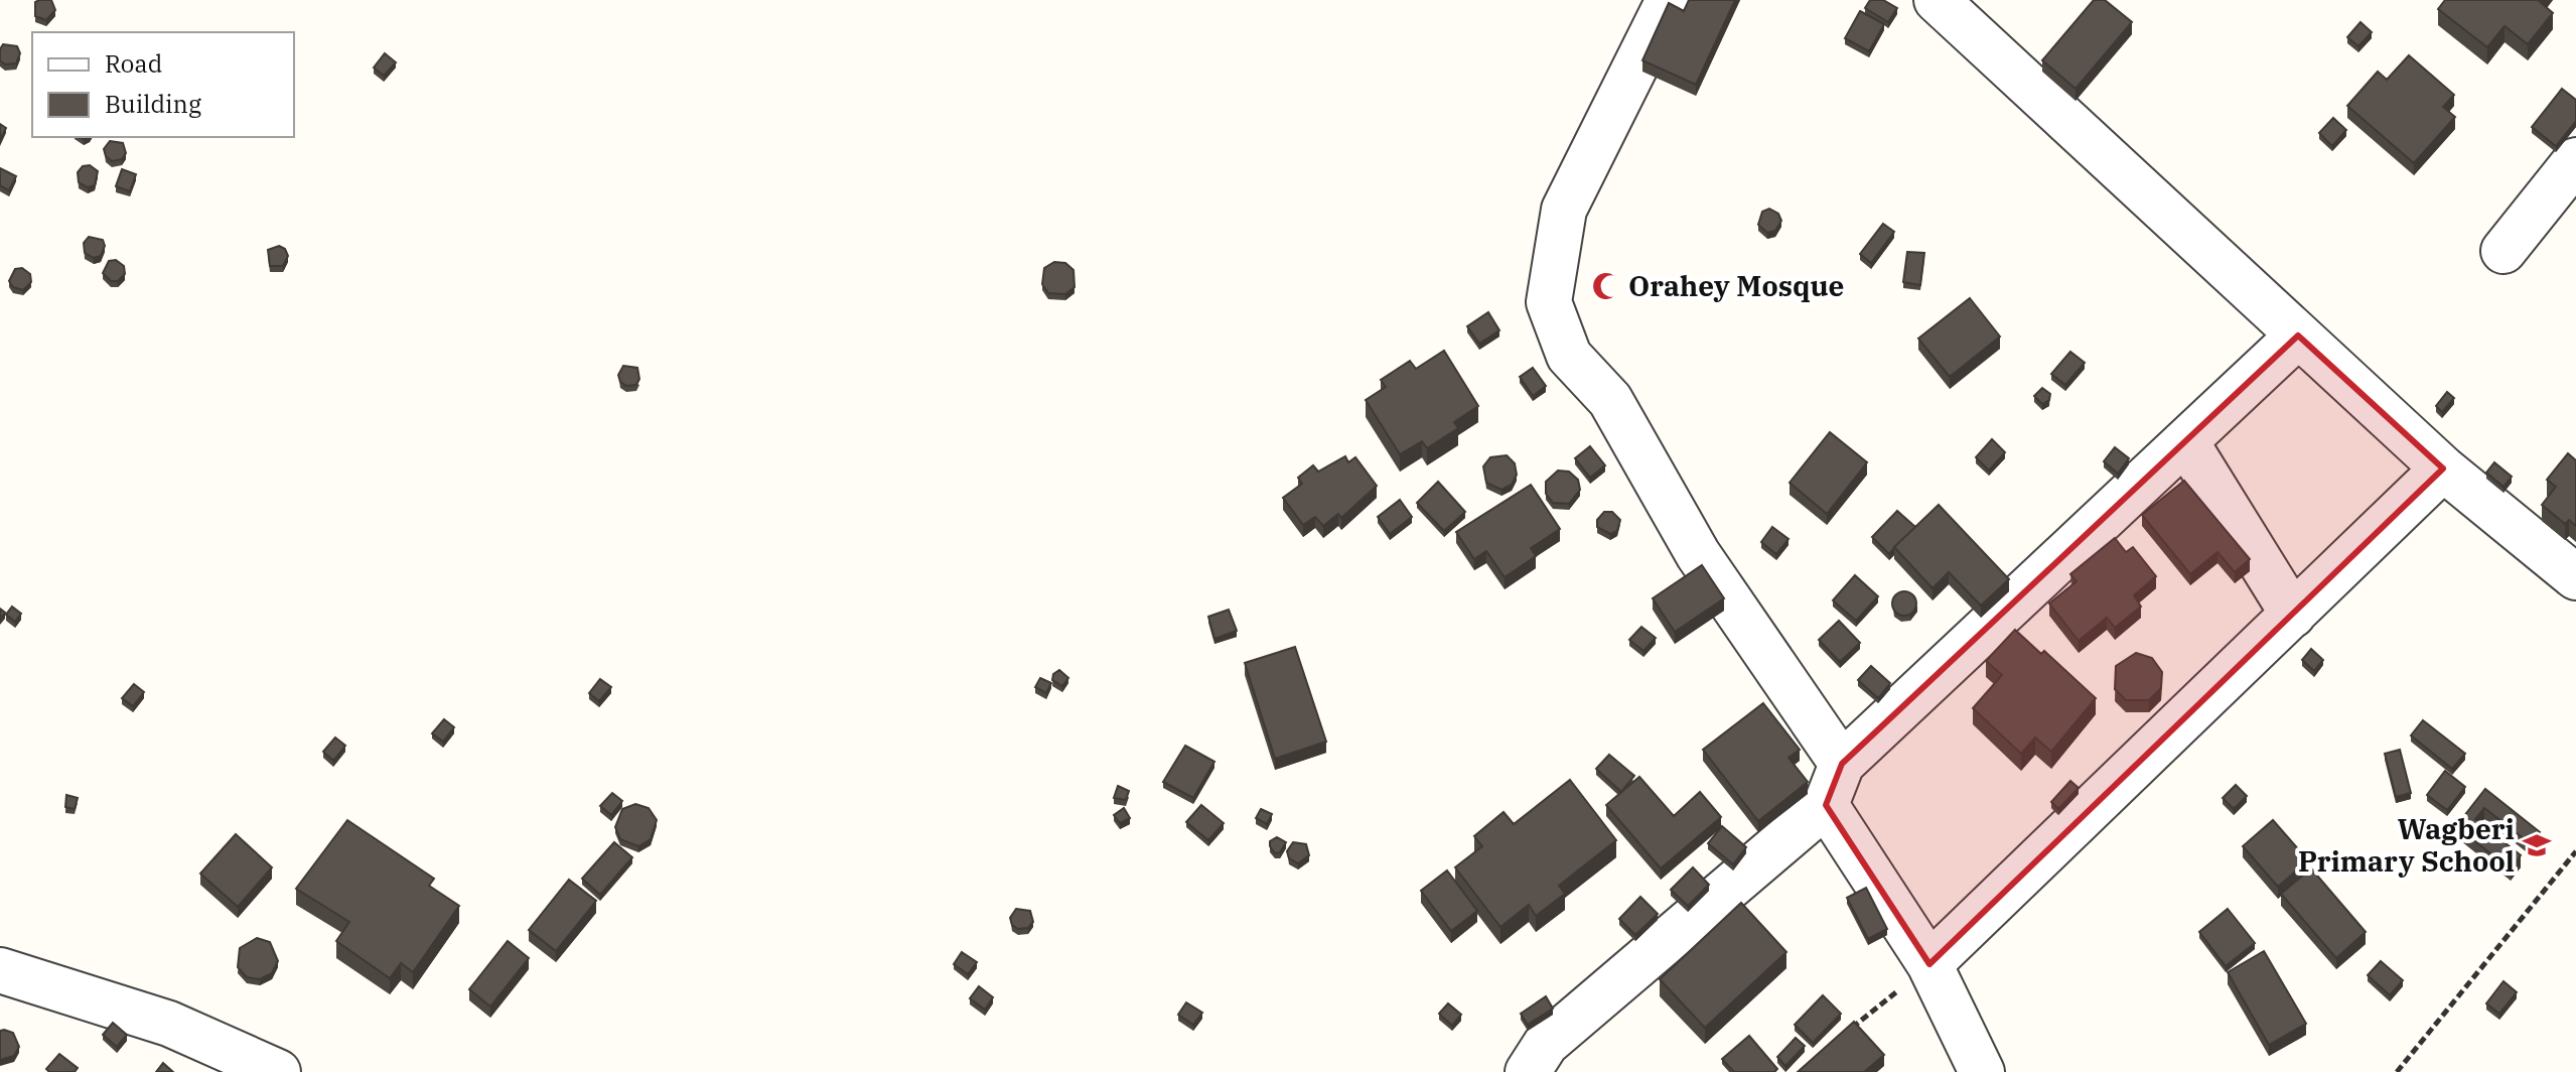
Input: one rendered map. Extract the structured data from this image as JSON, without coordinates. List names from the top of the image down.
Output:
{
  "places": {
    "mosque": ["Orahey Mosque"],
    "school or university": ["Wagberi Primary School"]
  },
  "legend": ["Road", "Building"]
}
